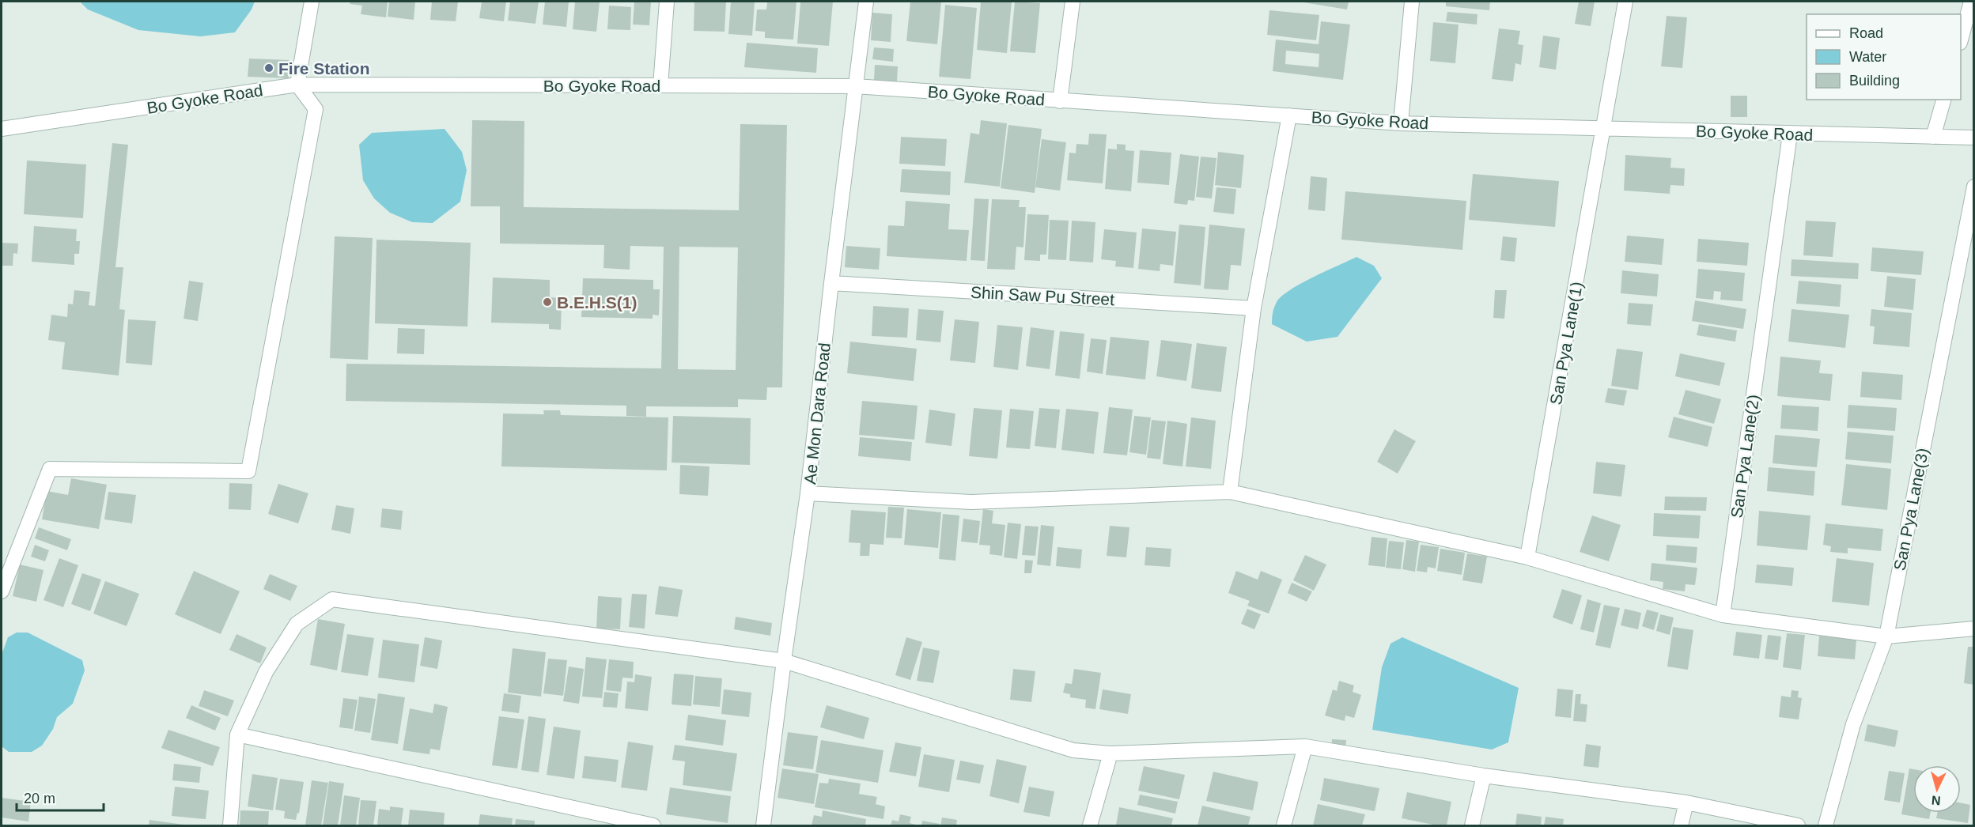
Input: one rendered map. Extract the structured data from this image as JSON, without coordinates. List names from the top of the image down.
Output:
{
  "streets": {
    "street": [
      "Bo Gyoke Road",
      "Shin Saw Pu Street",
      "San Pya Lane(1)",
      "Ae Mon Dara Road",
      "San Pya Lane(2)",
      "San Pya Lane(3)"
    ]
  },
  "crossings": [
    ["Bo Gyoke Road", "San Pya Lane(1)"],
    ["Bo Gyoke Road", "Ae Mon Dara Road"],
    ["Bo Gyoke Road", "San Pya Lane(2)"],
    ["Shin Saw Pu Street", "Ae Mon Dara Road"]
  ],
  "places": ["Fire Station", "B.E.H.S(1)"],
  "legend": ["Road", "Water", "Building"],
  "scale_bar": "20 m",
  "north": "bottom"
}
